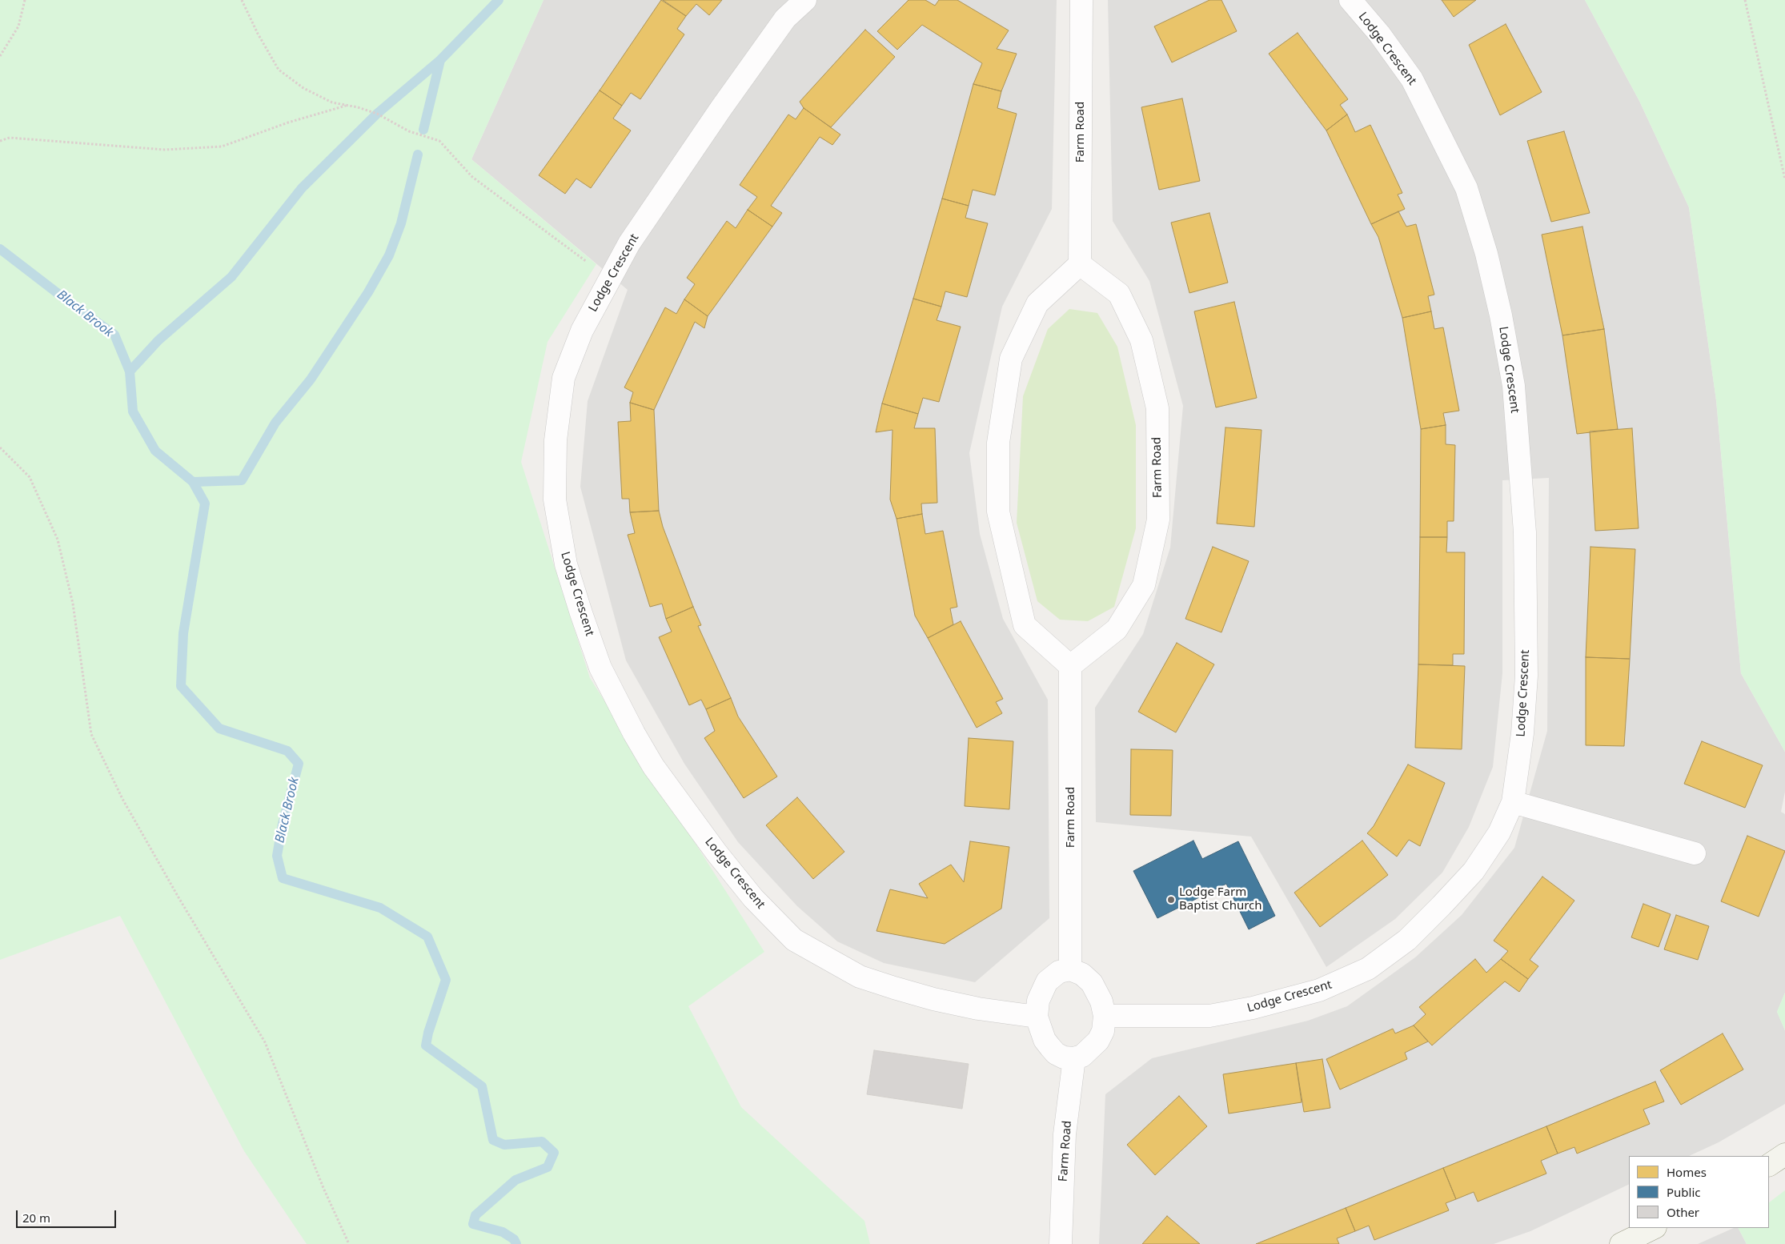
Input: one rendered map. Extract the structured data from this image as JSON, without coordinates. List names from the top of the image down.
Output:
{
  "streets": {
    "street": ["Lodge Crescent", "Farm Road"]
  },
  "crossings": [
    ["Lodge Crescent", "Farm Road"]
  ],
  "water": ["Black Brook"],
  "places": ["Lodge Farm Baptist Church"],
  "legend": ["Homes", "Public", "Other"],
  "scale_bar": "20 m"
}
